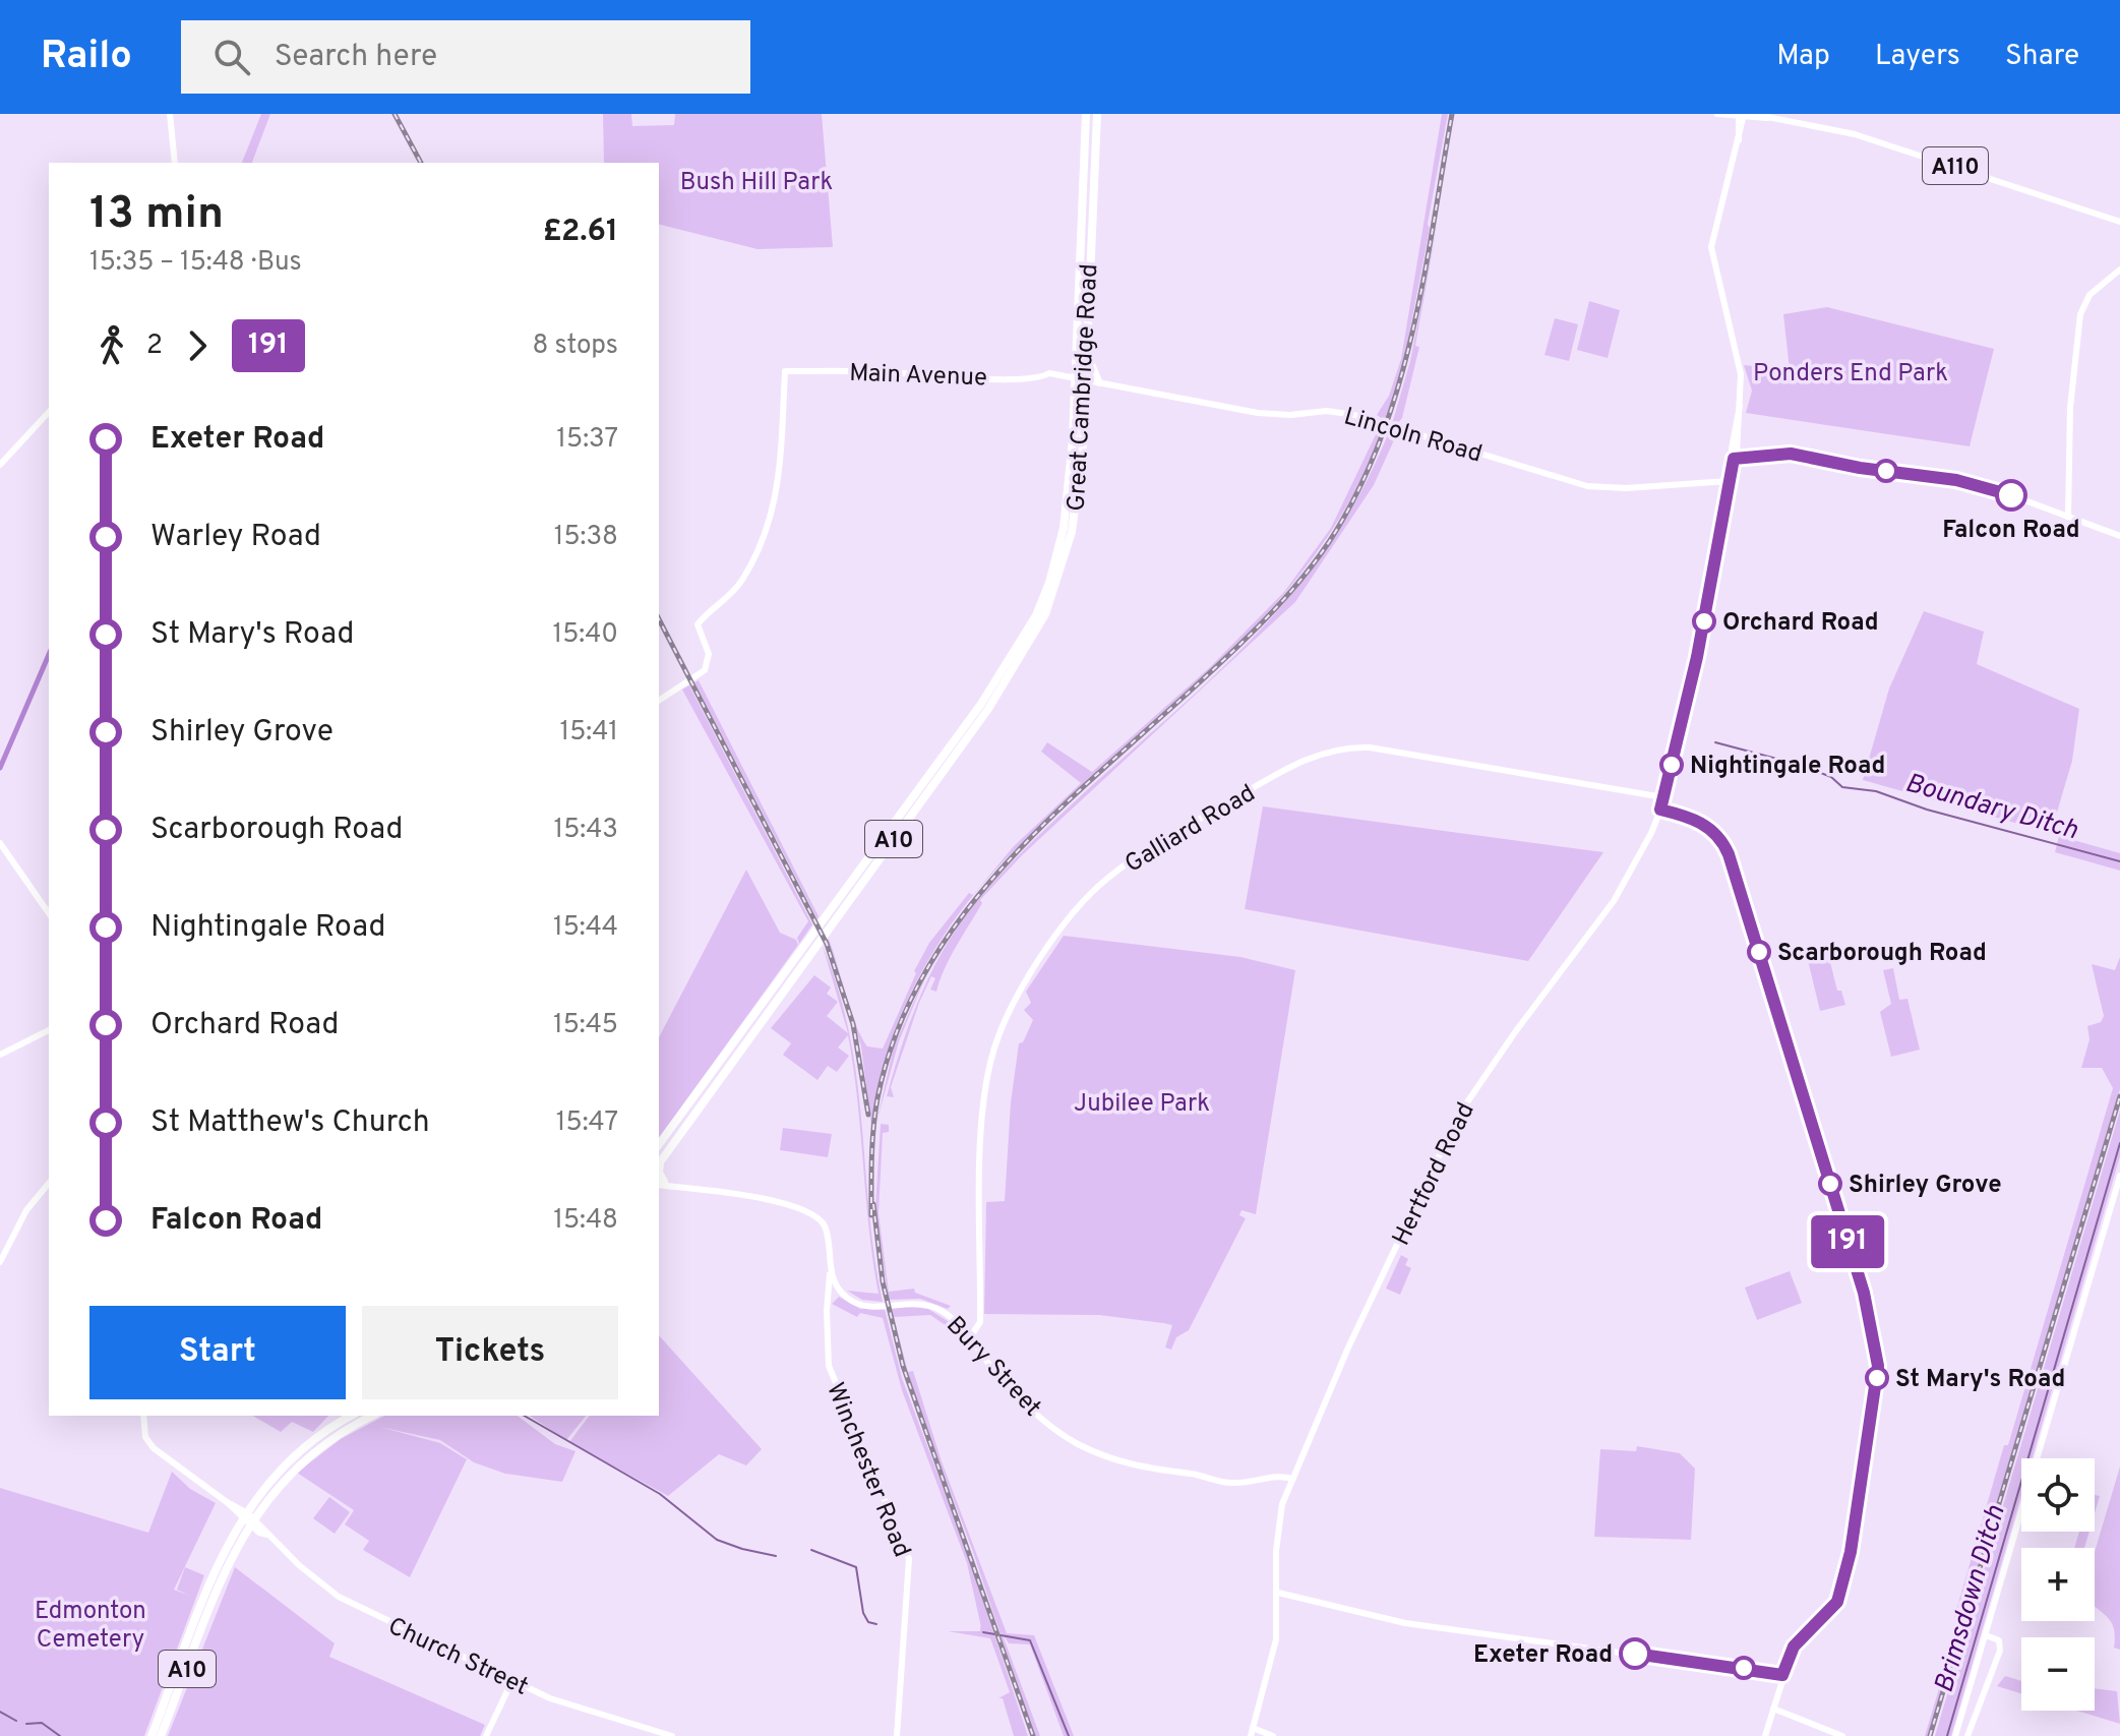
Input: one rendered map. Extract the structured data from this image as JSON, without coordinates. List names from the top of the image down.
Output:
{
  "streets": {
    "highway": ["Great Cambridge Road", "A10"],
    "street": [
      "A110",
      "Main Avenue",
      "Lincoln Road",
      "Galliard Road",
      "Hertford Road",
      "Bury Street",
      "Winchester Road",
      "Church Street"
    ]
  },
  "crossings": [
    ["A110", "Hertford Road"],
    ["Main Avenue", "Lincoln Road"],
    ["Great Cambridge Road", "Lincoln Road"],
    ["Great Cambridge Road", "A10"],
    ["Lincoln Road", "A10"],
    ["Lincoln Road", "Hertford Road"],
    ["Galliard Road", "Hertford Road"],
    ["Galliard Road", "Bury Street"],
    ["A10", "Church Street"],
    ["Hertford Road", "Bury Street"],
    ["Bury Street", "Winchester Road"]
  ],
  "water": ["Boundary Ditch", "Brimsdown Ditch"],
  "parks": [
    "Bush Hill Park",
    "Ponders End Park",
    "Jubilee Park",
    "Edmonton Cemetery"
  ],
  "places": [
    "Falcon Road",
    "Orchard Road",
    "Nightingale Road",
    "Scarborough Road",
    "Shirley Grove",
    "St Mary's Road",
    "Exeter Road"
  ],
  "lines": ["bus line 191"],
  "page": {
    "header": "Railo",
    "search": "Search here",
    "nav": ["Map", "Layers", "Share"],
    "on_map": "191",
    "heading": ["13 min", "15:35 – 15:48 · Bus", "£2.61"],
    "legs": ["2", "191", "8 stops"],
    "list": [
      {
        "name": "Exeter Road",
        "value": "15:37"
      },
      {
        "name": "Warley Road",
        "value": "15:38"
      },
      {
        "name": "St Mary's Road",
        "value": "15:40"
      },
      {
        "name": "Shirley Grove",
        "value": "15:41"
      },
      {
        "name": "Scarborough Road",
        "value": "15:43"
      },
      {
        "name": "Nightingale Road",
        "value": "15:44"
      },
      {
        "name": "Orchard Road",
        "value": "15:45"
      },
      {
        "name": "St Matthew's Church",
        "value": "15:47"
      },
      {
        "name": "Falcon Road",
        "value": "15:48"
      }
    ],
    "buttons": ["Start", "Tickets"],
    "map_buttons": ["+", "−"]
  }
}
